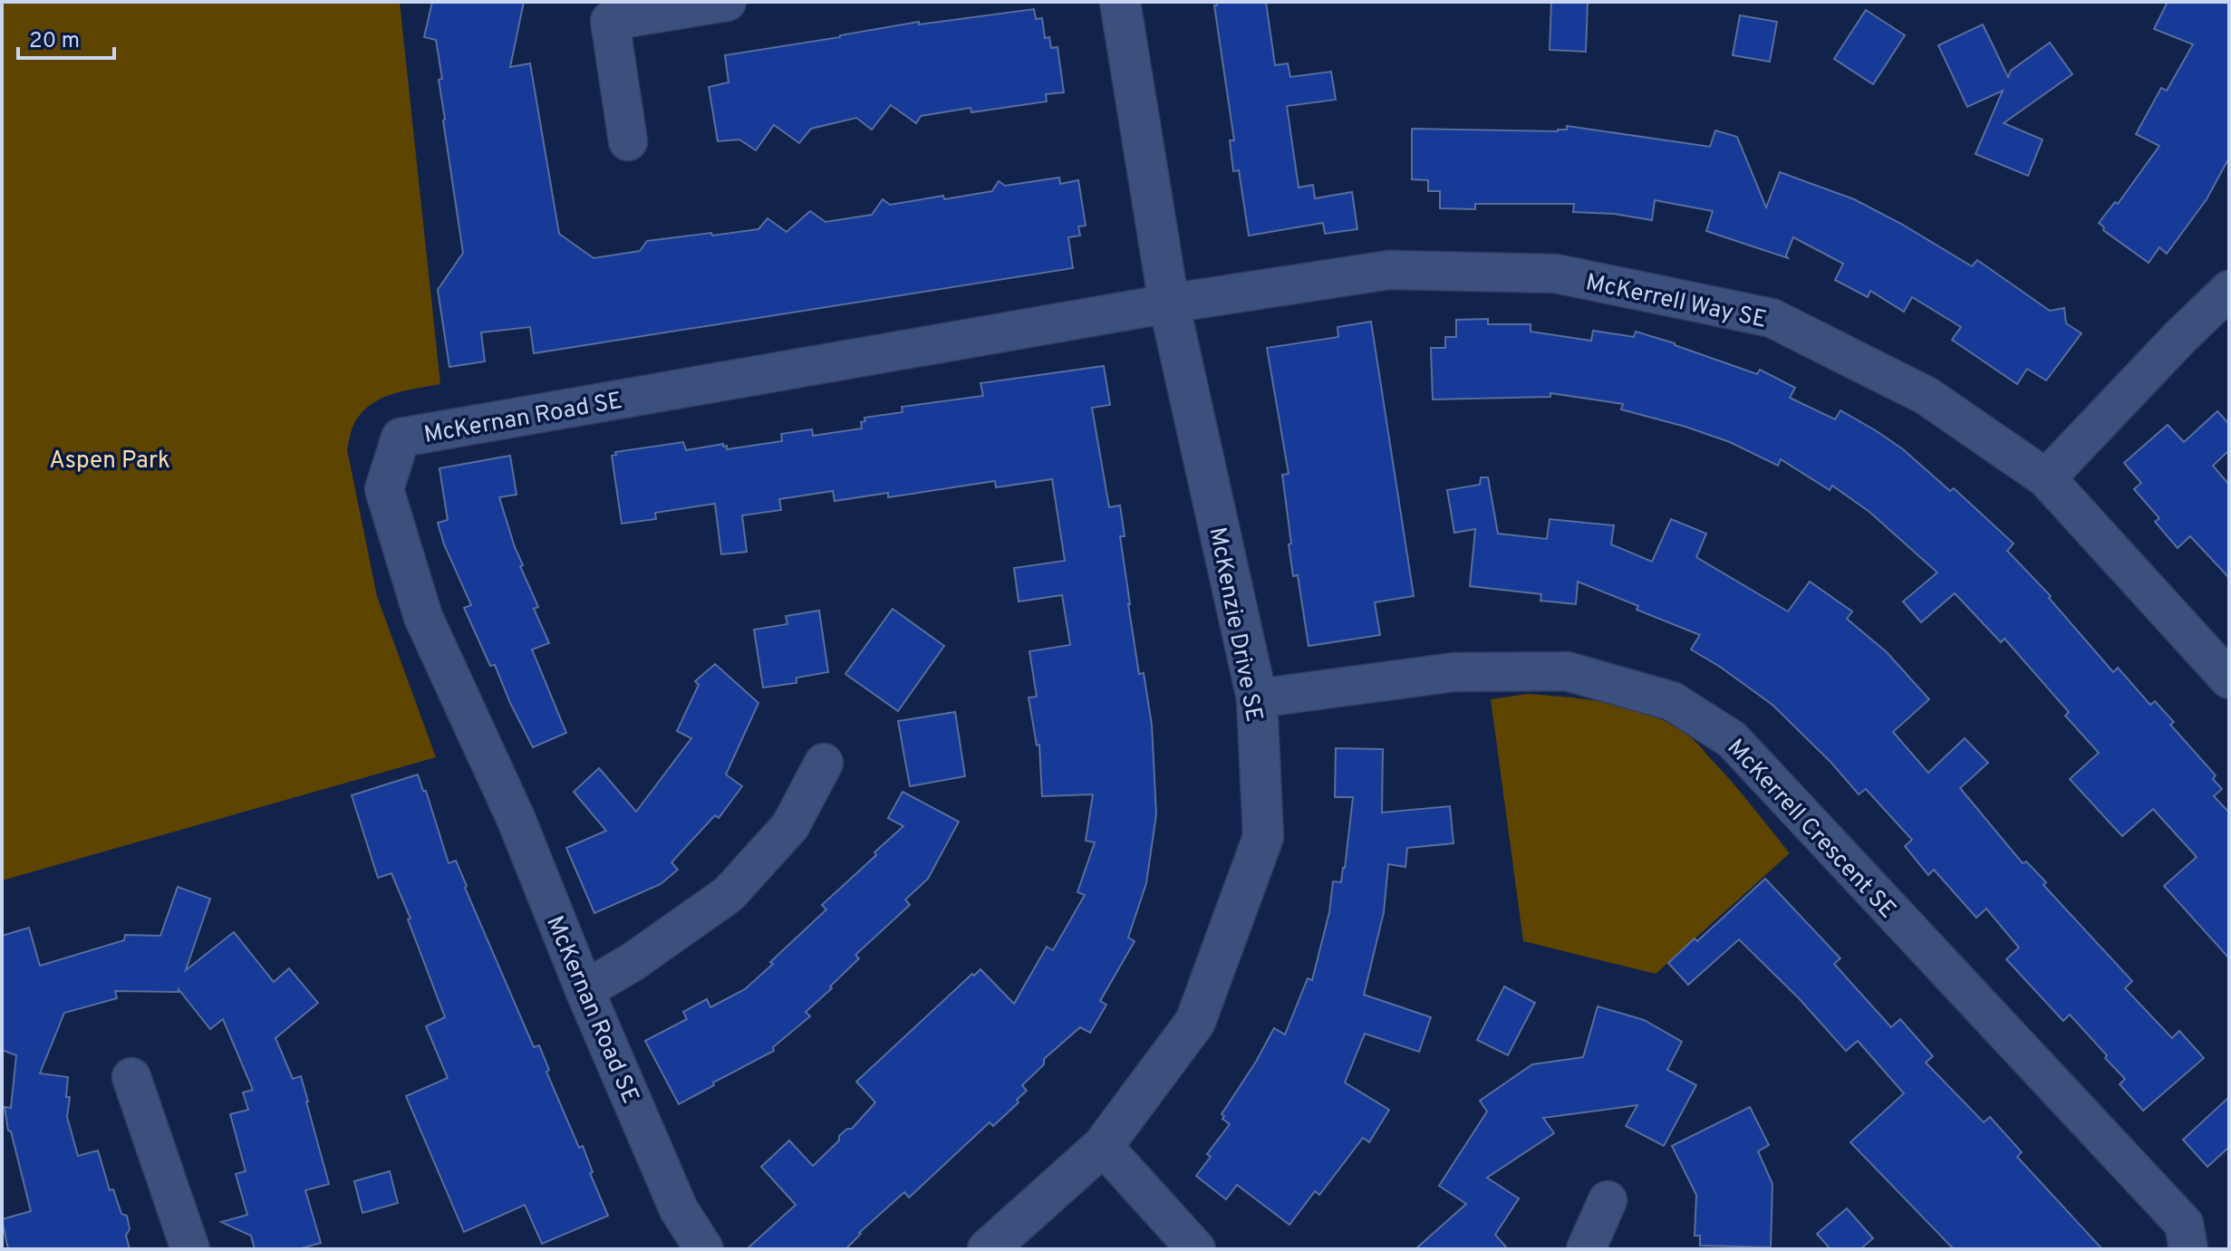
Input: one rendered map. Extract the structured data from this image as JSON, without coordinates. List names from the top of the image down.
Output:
{
  "streets": {
    "street": [
      "McKerrell Way SE",
      "McKernan Road SE",
      "McKenzie Drive SE",
      "McKerrell Crescent SE"
    ]
  },
  "crossings": [
    ["McKerrell Way SE", "McKernan Road SE"],
    ["McKerrell Way SE", "McKenzie Drive SE"],
    ["McKernan Road SE", "McKenzie Drive SE"],
    ["McKenzie Drive SE", "McKerrell Crescent SE"]
  ],
  "parks": ["Aspen Park"],
  "scale_bar": "20 m"
}
